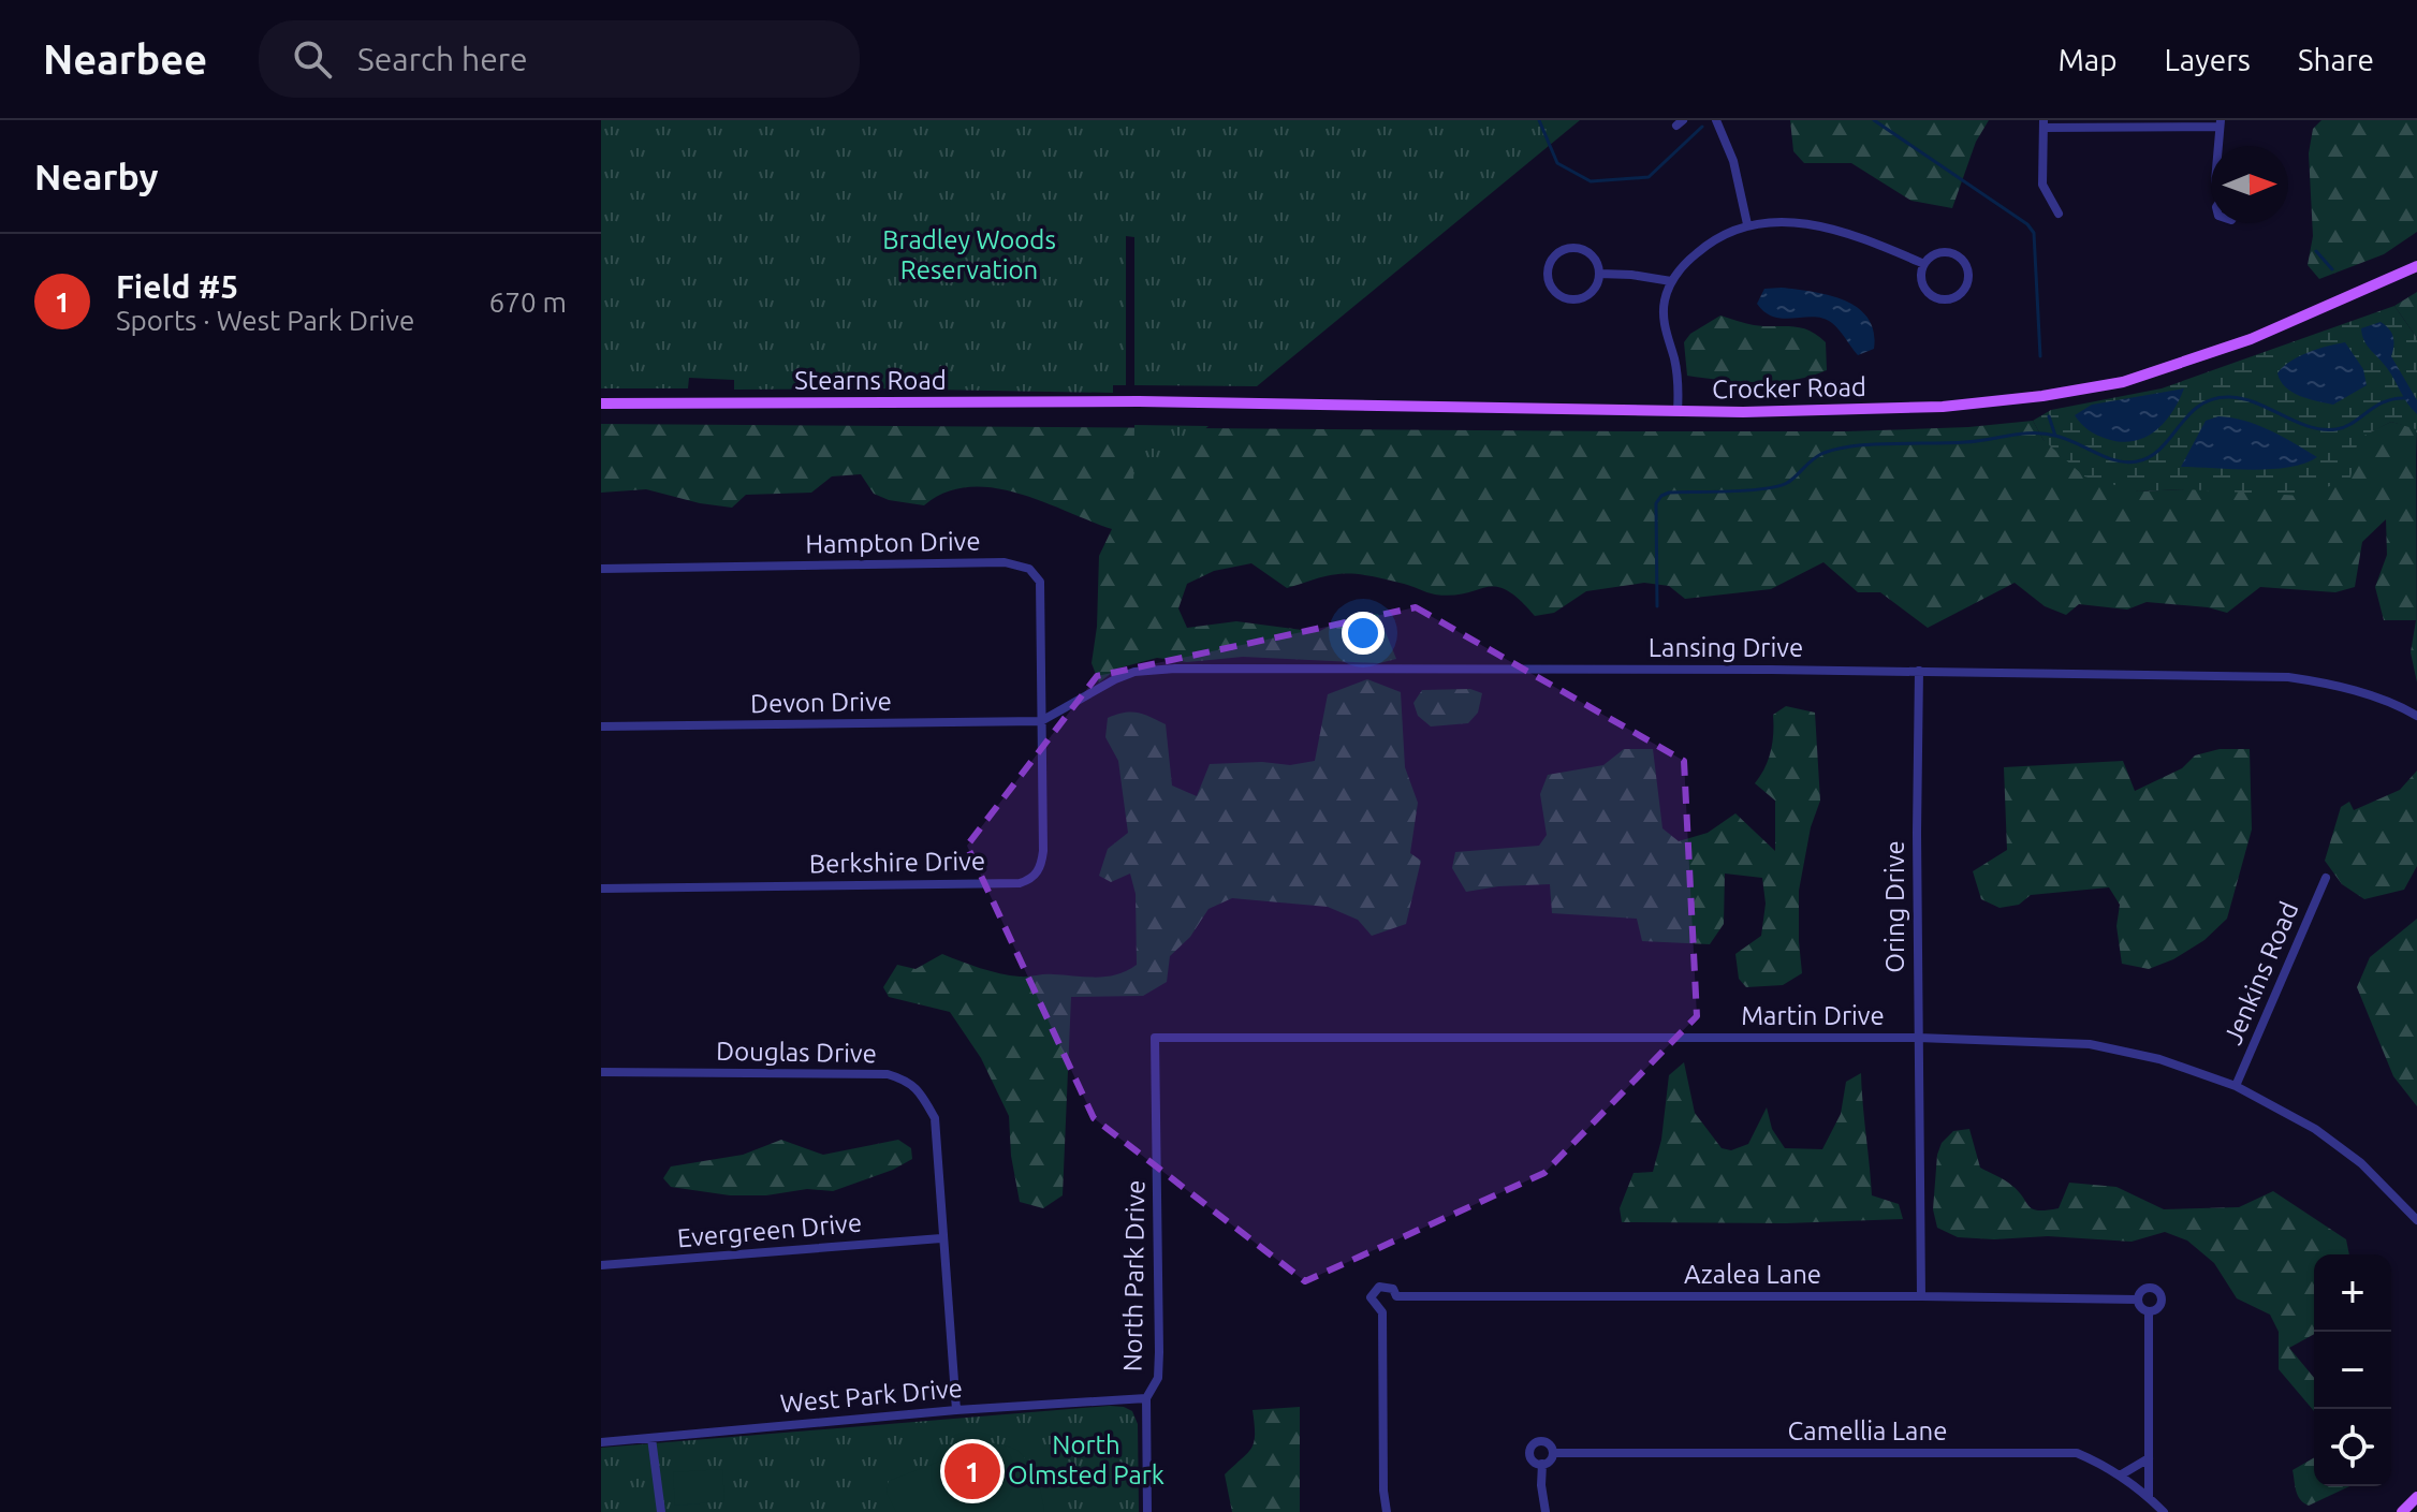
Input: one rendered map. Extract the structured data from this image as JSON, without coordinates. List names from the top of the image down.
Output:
{
  "streets": {
    "main road": ["Stearns Road", "Crocker Road"],
    "street": [
      "Hampton Drive",
      "Lansing Drive",
      "Devon Drive",
      "Berkshire Drive",
      "Oring Drive",
      "Jenkins Road",
      "Martin Drive",
      "Douglas Drive",
      "Evergreen Drive",
      "Azalea Lane",
      "North Park Drive",
      "West Park Drive",
      "Camellia Lane"
    ]
  },
  "crossings": [
    ["Stearns Road", "Crocker Road"],
    ["Hampton Drive", "Lansing Drive"],
    ["Hampton Drive", "Devon Drive"],
    ["Hampton Drive", "Berkshire Drive"],
    ["Lansing Drive", "Devon Drive"],
    ["Lansing Drive", "Berkshire Drive"],
    ["Lansing Drive", "Oring Drive"],
    ["Devon Drive", "Berkshire Drive"],
    ["Oring Drive", "Martin Drive"],
    ["Oring Drive", "Azalea Lane"],
    ["Jenkins Road", "Martin Drive"],
    ["Martin Drive", "North Park Drive"],
    ["Douglas Drive", "Evergreen Drive"],
    ["Douglas Drive", "West Park Drive"],
    ["North Park Drive", "West Park Drive"]
  ],
  "parks": ["Bradley Woods Reservation", "North Olmsted Park"],
  "north": "right",
  "page": {
    "header": "Nearbee",
    "search": "Search here",
    "nav": ["Map", "Layers", "Share"],
    "heading": "Nearby",
    "list": [
      {
        "mark": "1",
        "name": "Field #5",
        "note": "Sports · West Park Drive",
        "value": "670 m"
      }
    ],
    "map_buttons": ["+", "−"],
    "pins": "1"
  }
}
